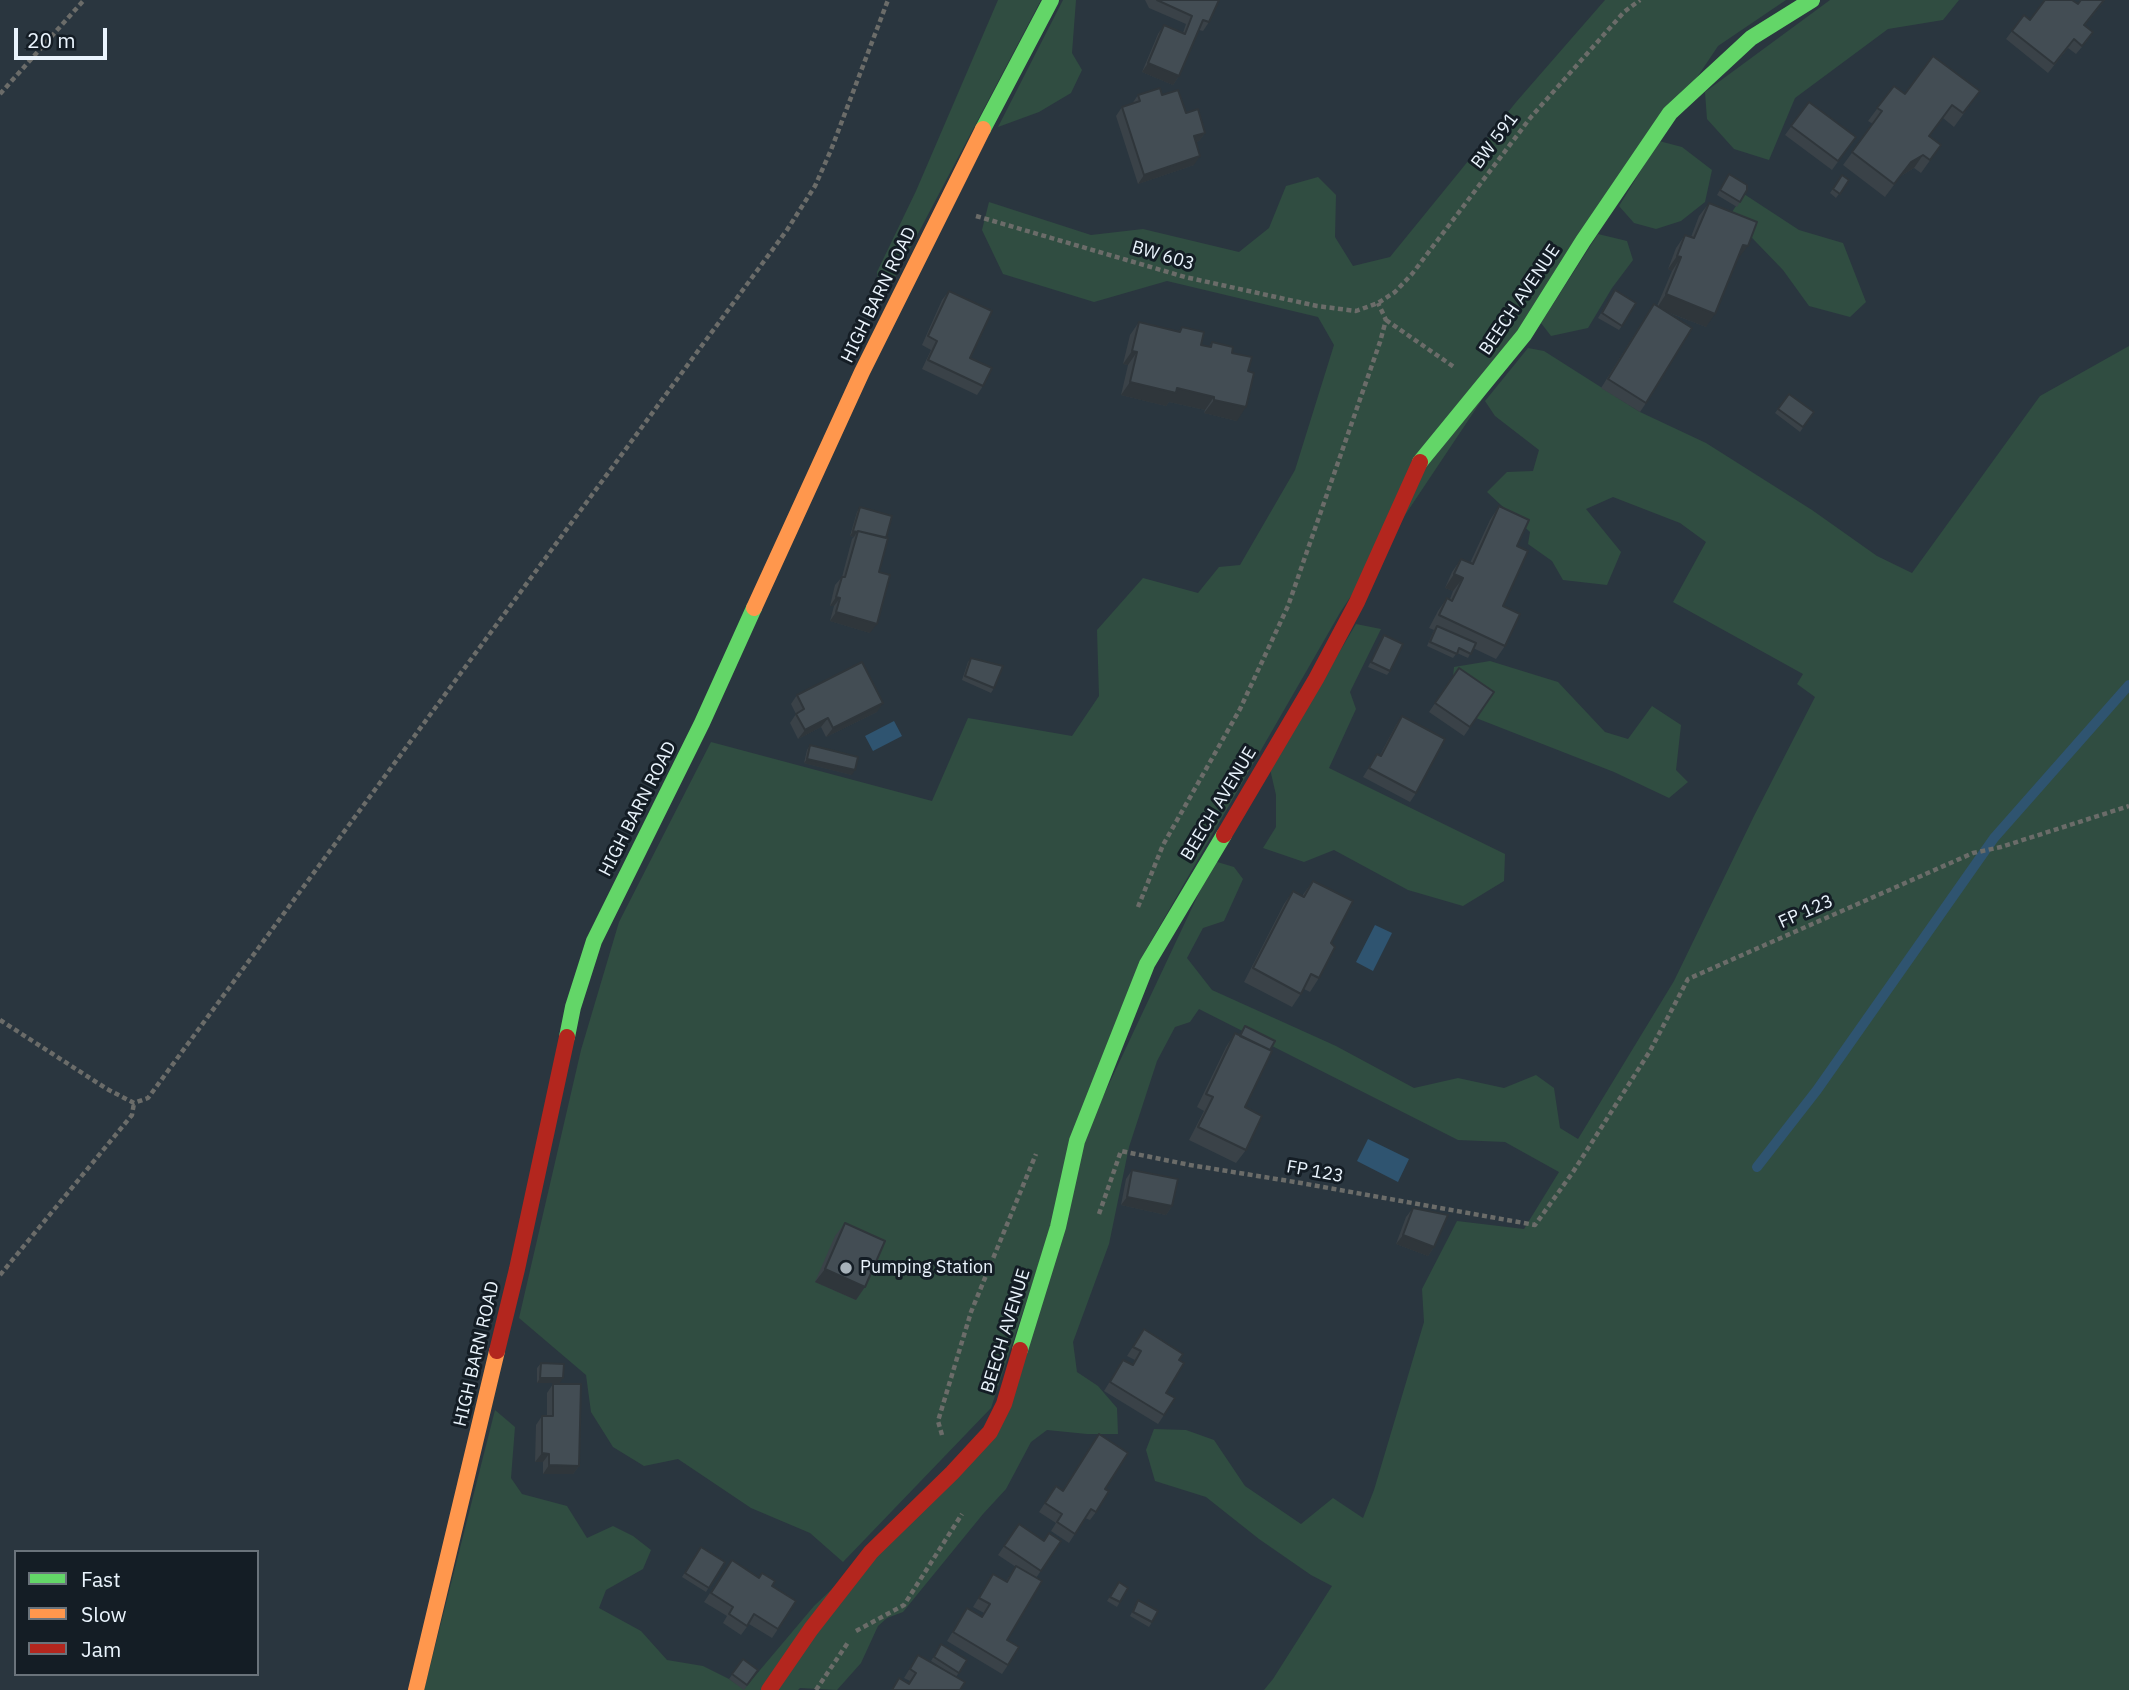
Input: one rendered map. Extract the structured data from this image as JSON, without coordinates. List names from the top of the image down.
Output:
{
  "streets": {
    "street": ["HIGH BARN ROAD", "BEECH AVENUE"],
    "path": ["BW 591", "BW 603", "FP 123"]
  },
  "crossings": [
    ["BW 591", "BW 603"],
    ["BW 603", "HIGH BARN ROAD"]
  ],
  "places": ["Pumping Station"],
  "legend": ["Fast", "Slow", "Jam"],
  "scale_bar": "20 m"
}
